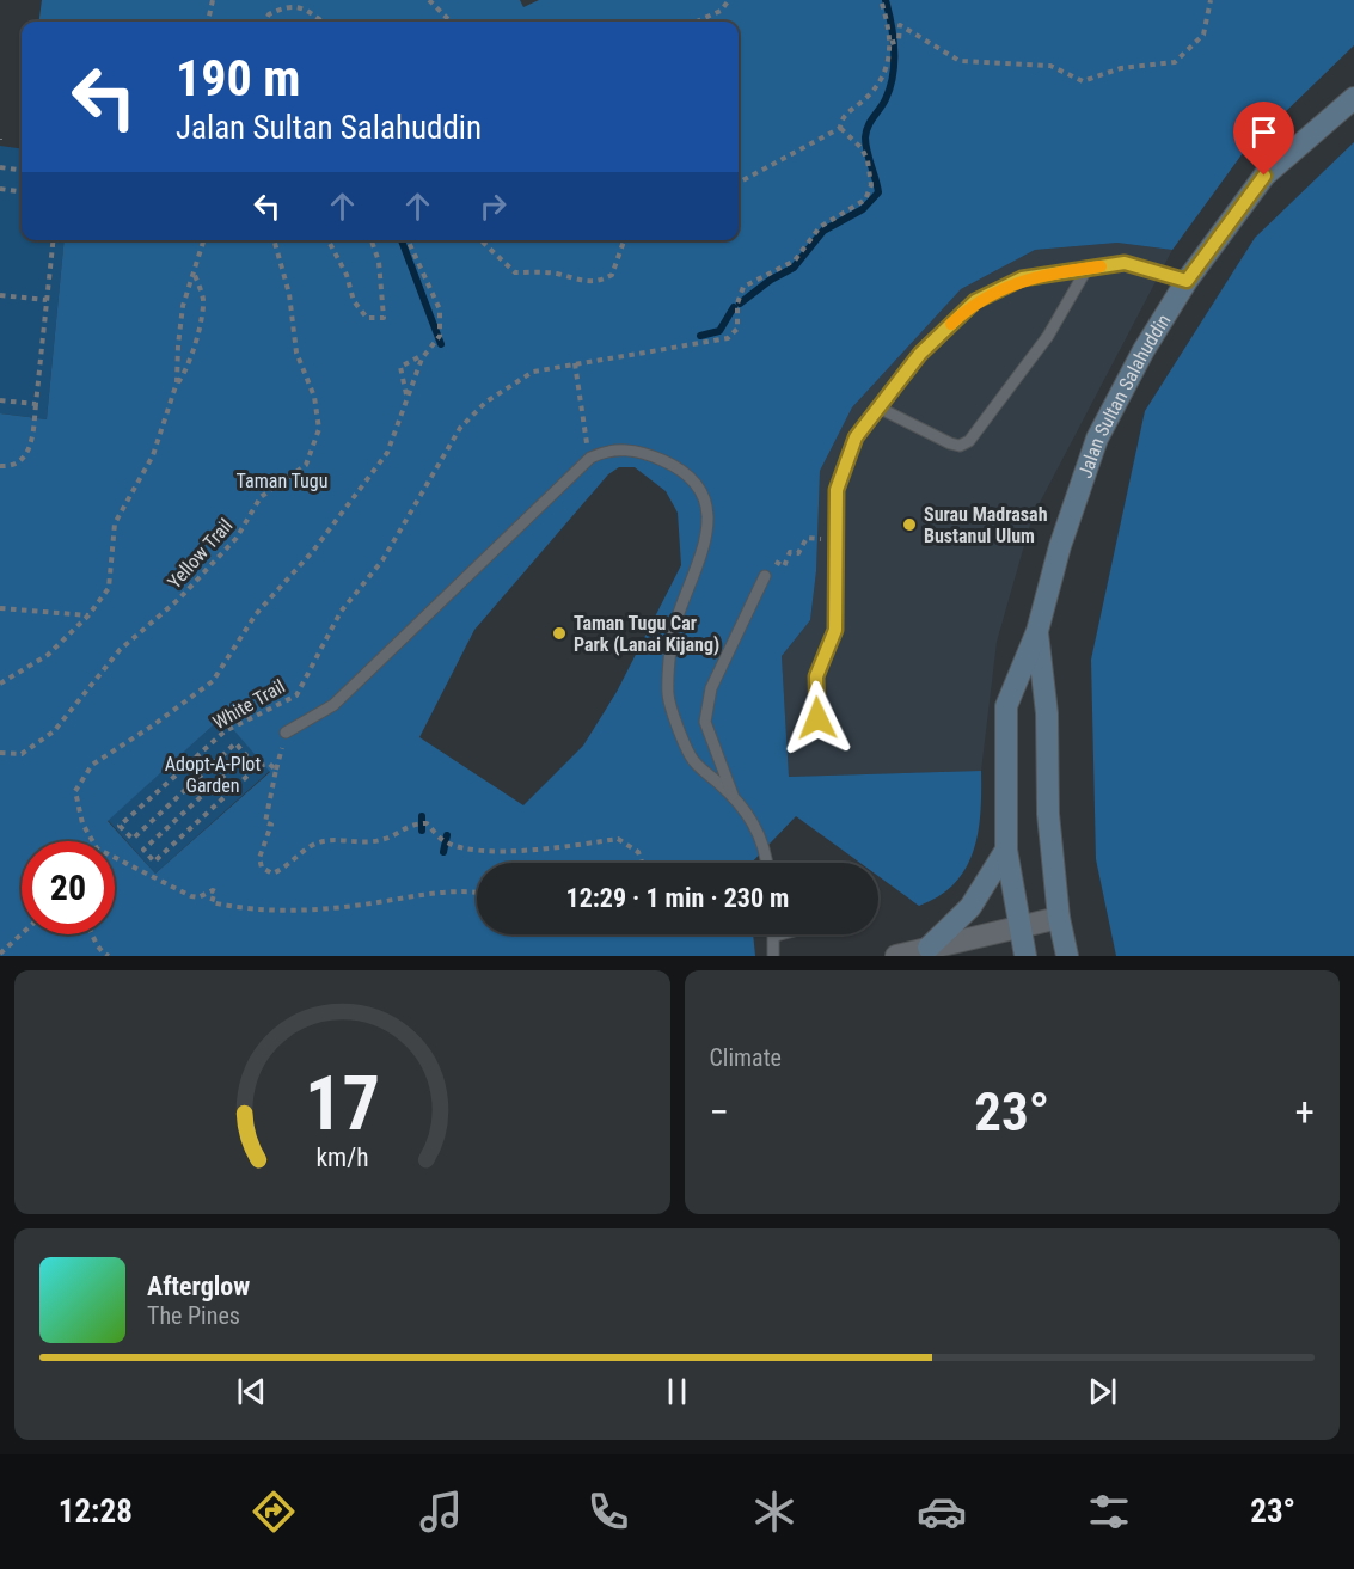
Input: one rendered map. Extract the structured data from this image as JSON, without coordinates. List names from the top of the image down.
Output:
{
  "streets": {
    "street": ["Jalan Sultan Salahuddin"],
    "path": ["Yellow Trail", "White Trail"]
  },
  "parks": ["Taman Tugu", "Adopt-A-Plot Garden"],
  "places": ["Surau Madrasah Bustanul Ulum", "Taman Tugu Car Park (Lanai Kijang)"],
  "page": {
    "turn": ["190 m", "Jalan Sultan Salahuddin"],
    "limit": "20",
    "trip": "12:29 · 1 min · 230 m",
    "tile": "Climate",
    "heat": ["−", "23°", "+"],
    "song": ["Afterglow", "The Pines"],
    "tabs": ["12:28", "23°"],
    "gauge": ["17", "km/h"]
  }
}
